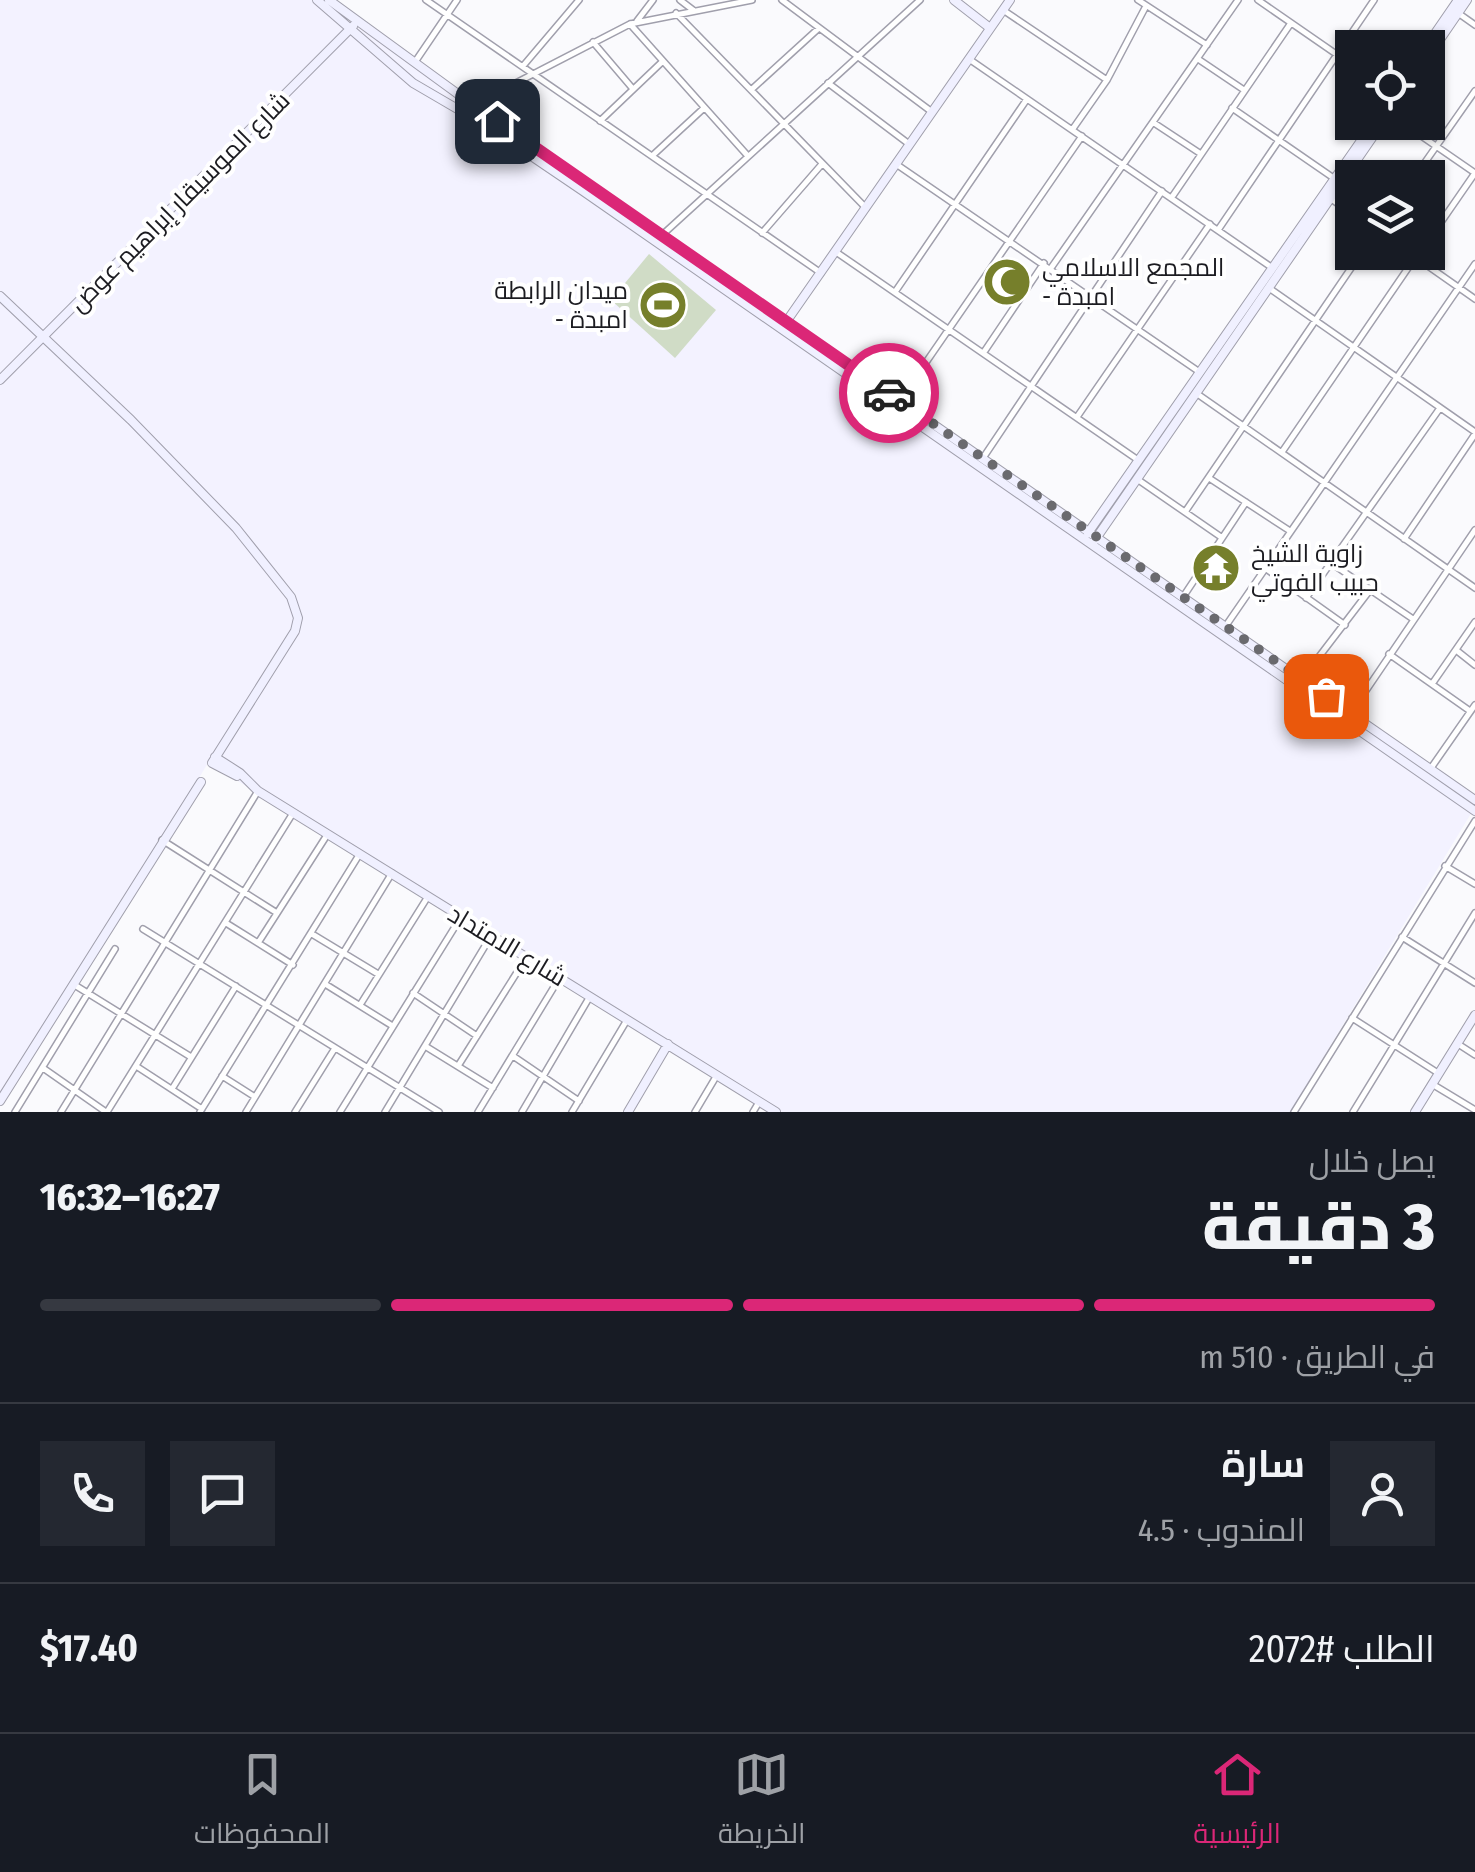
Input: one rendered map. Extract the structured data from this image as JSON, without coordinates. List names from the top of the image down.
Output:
{
  "streets": {
    "main road": ["شارع الموسيقار إبراهيم عوض", "شارع الامتداد"]
  },
  "crossings": [
    ["شارع الموسيقار إبراهيم عوض", "شارع الامتداد"]
  ],
  "places": {
    "mosque": ["المجمع الاسلامي - امبدة"],
    "sports": ["ميدان الرابطة - امبدة"],
    "temple": ["زاوية الشيخ حبيب الفوتي"]
  },
  "page": {
    "heading": ["3 دقيقة", "يصل خلال", "16:27–16:32"],
    "panel": [
      "سارة",
      "المندوب · 4.5",
      "الطلب #2072",
      "$17.40"
    ],
    "bar": "في الطريق · 510 m",
    "tabs": ["الرئيسية", "الخريطة", "المحفوظات"]
  }
}
